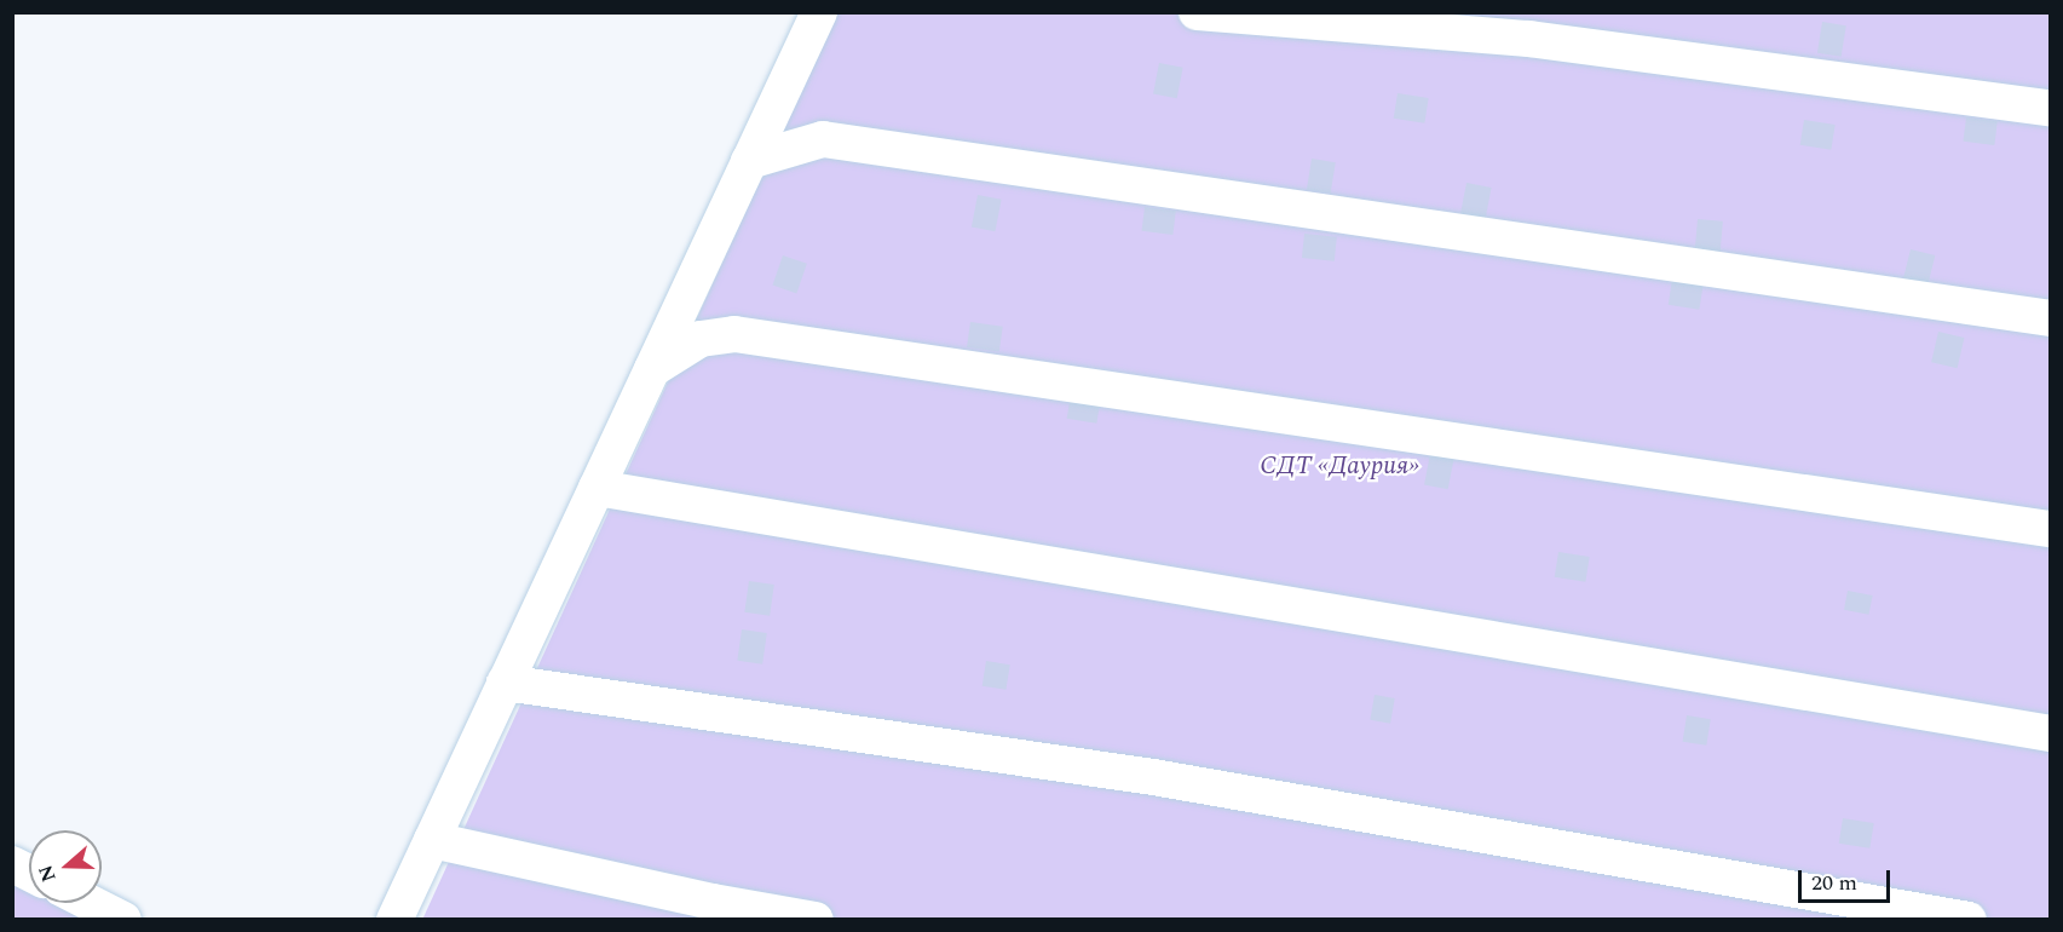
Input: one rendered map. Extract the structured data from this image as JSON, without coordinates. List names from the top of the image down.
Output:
{
  "parks": ["СДТ «Даурия»"],
  "scale_bar": "20 m",
  "north": "left"
}
